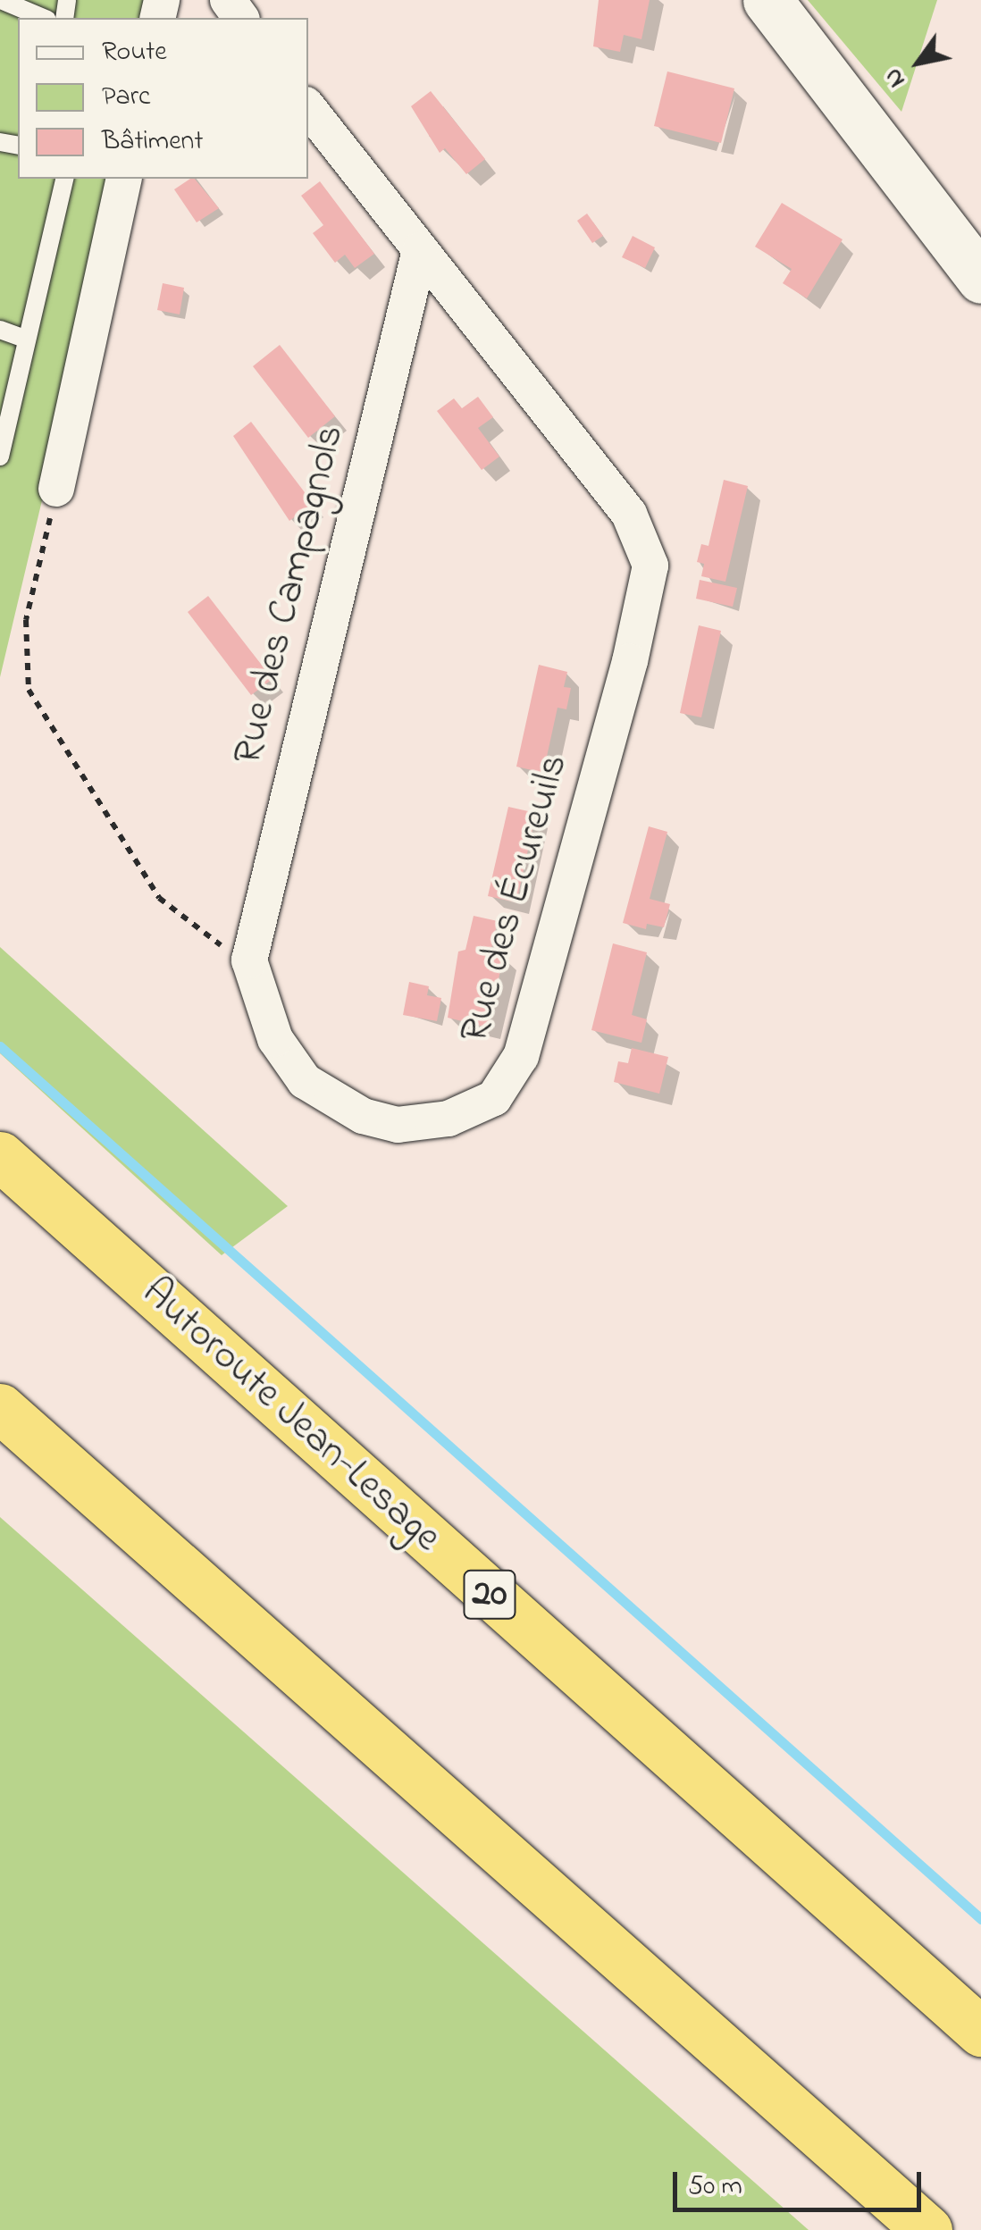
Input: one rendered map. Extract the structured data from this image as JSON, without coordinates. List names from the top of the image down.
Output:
{
  "streets": {
    "highway": ["Autoroute Jean-Lesage", "20"],
    "street": ["Rue des Campagnols", "Rue des Écureuils"]
  },
  "crossings": [
    ["Rue des Campagnols", "Rue des Écureuils"]
  ],
  "legend": ["Route", "Parc", "Bâtiment"],
  "scale_bar": "50 m",
  "north": "bottom left"
}
